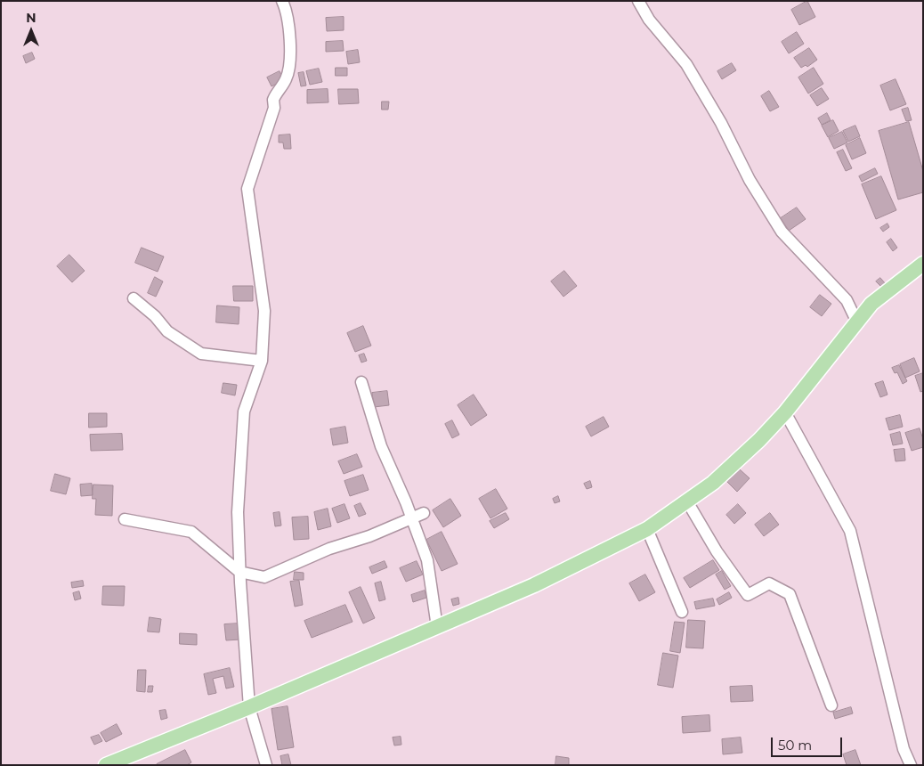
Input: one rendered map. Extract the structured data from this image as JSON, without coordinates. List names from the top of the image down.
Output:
{
  "scale_bar": "50 m",
  "north": "top"
}
